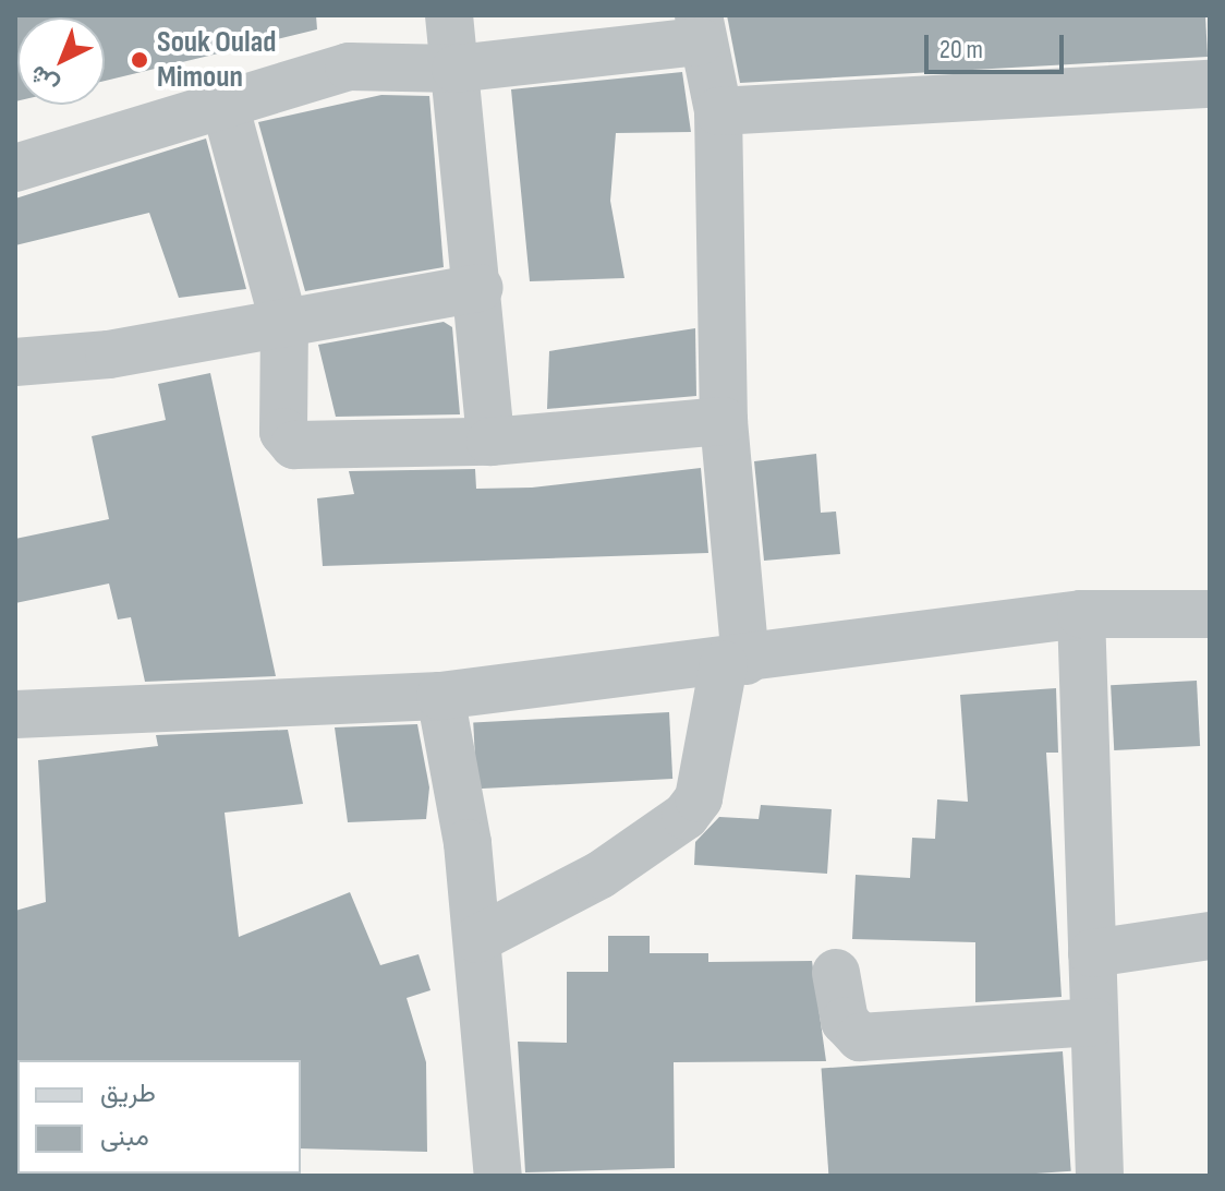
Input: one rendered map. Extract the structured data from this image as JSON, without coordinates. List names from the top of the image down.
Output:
{
  "places": ["Souk Oulad Mimoun"],
  "legend": ["طريق", "مبنى"],
  "scale_bar": "20 m",
  "north": "bottom left"
}
